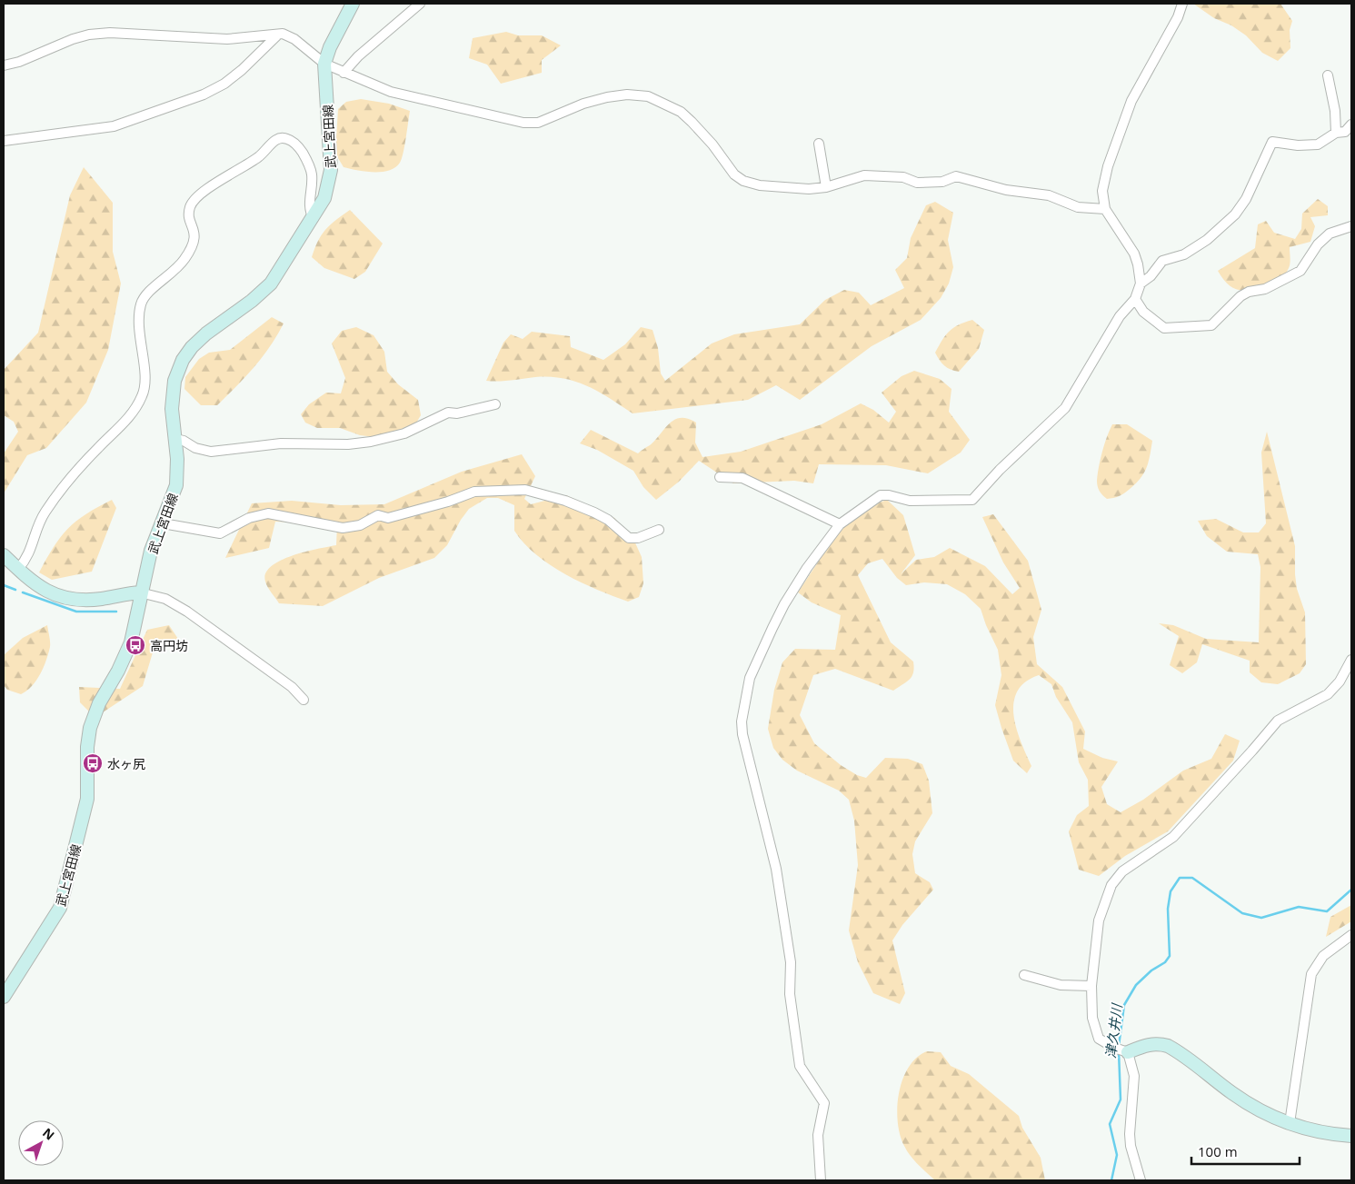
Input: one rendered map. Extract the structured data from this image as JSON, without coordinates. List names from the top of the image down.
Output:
{
  "streets": {
    "main road": ["武上宮田線"]
  },
  "water": ["津久井川"],
  "places": {
    "bus stop": ["高円坊", "水ヶ尻"]
  },
  "scale_bar": "100 m",
  "north": "top right"
}
